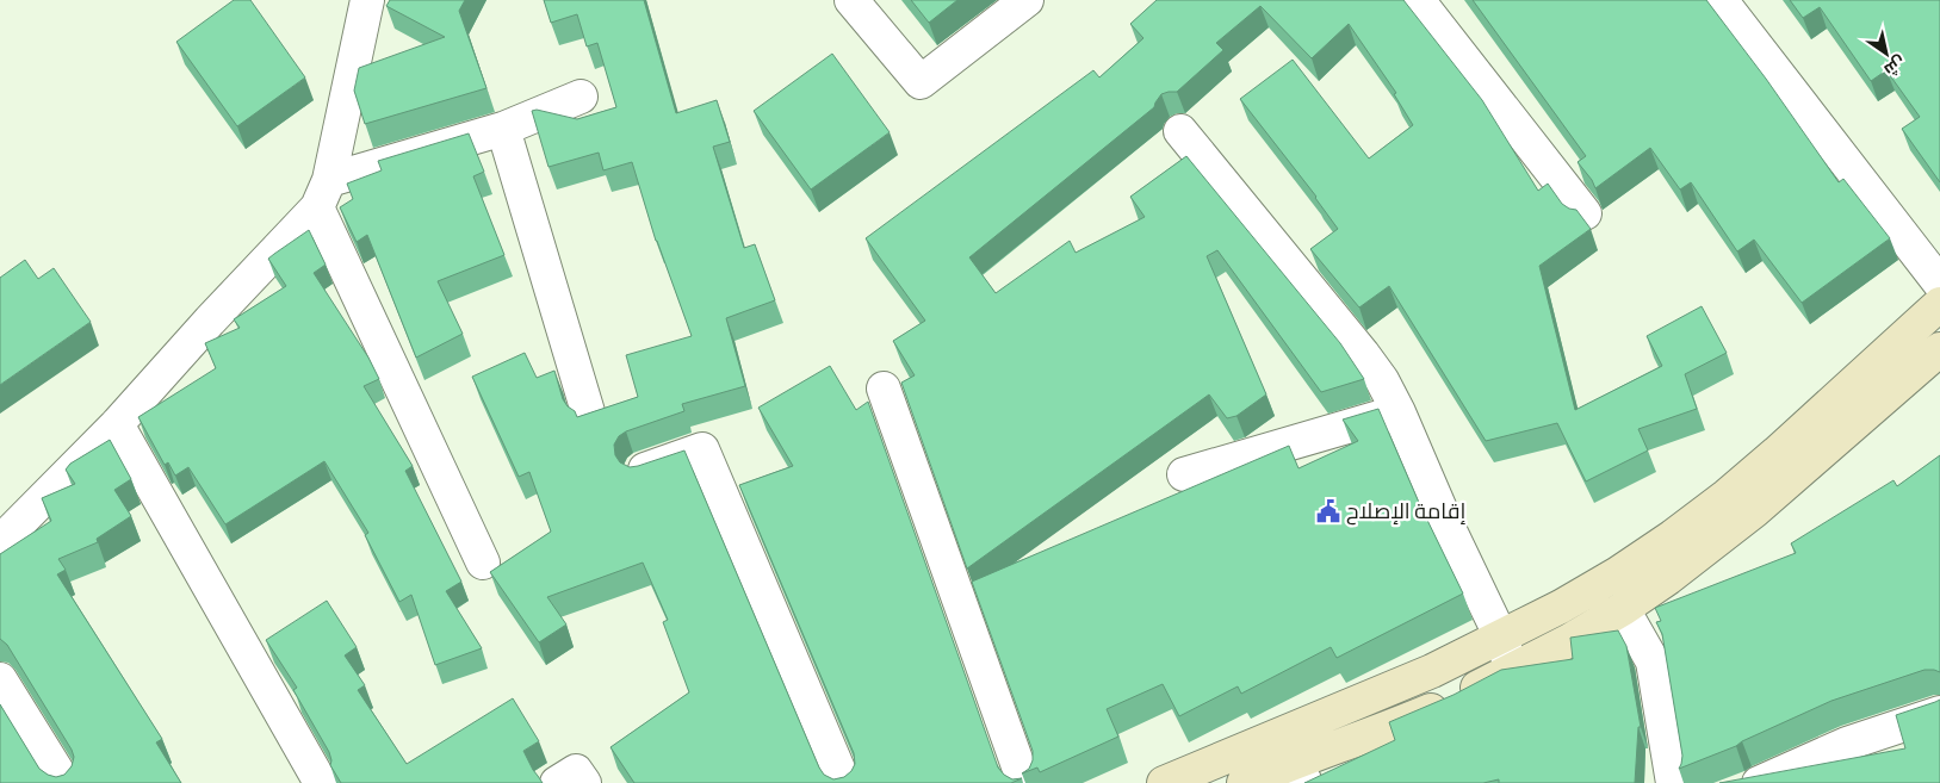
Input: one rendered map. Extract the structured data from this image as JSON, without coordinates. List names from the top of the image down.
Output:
{
  "places": {
    "public building": ["إقامة الإصلاح"]
  },
  "north": "bottom right"
}
